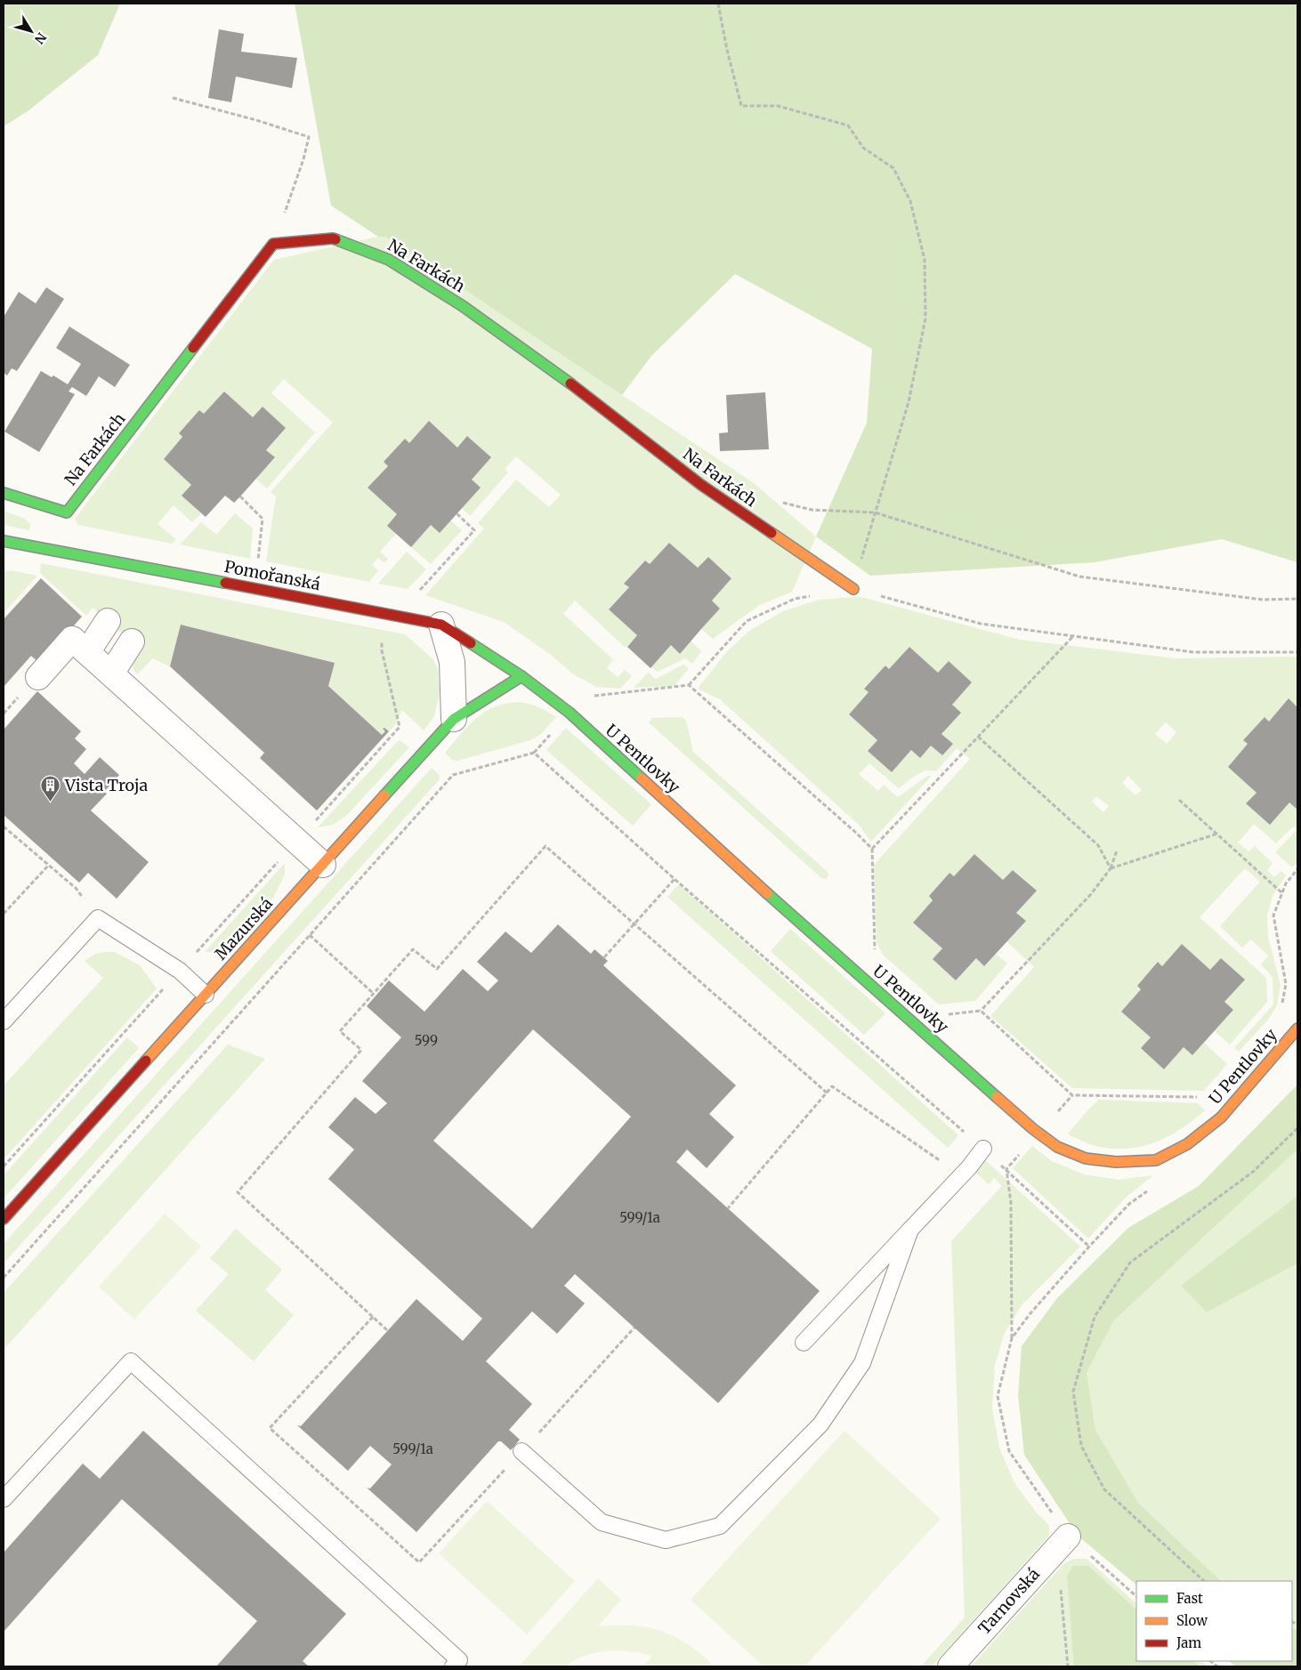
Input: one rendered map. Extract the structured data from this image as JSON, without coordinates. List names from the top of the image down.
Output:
{
  "streets": {
    "street": [
      "Na Farkách",
      "Pomořanská",
      "U Pentlovky",
      "Mazurská",
      "Tarnovská"
    ]
  },
  "crossings": [
    ["Pomořanská", "U Pentlovky"],
    ["Pomořanská", "Mazurská"],
    ["U Pentlovky", "Mazurská"]
  ],
  "places": {
    "building": ["Vista Troja"]
  },
  "house_numbers": ["599", "599/1a", "599/1a"],
  "legend": ["Fast", "Slow", "Jam"],
  "north": "bottom right"
}
